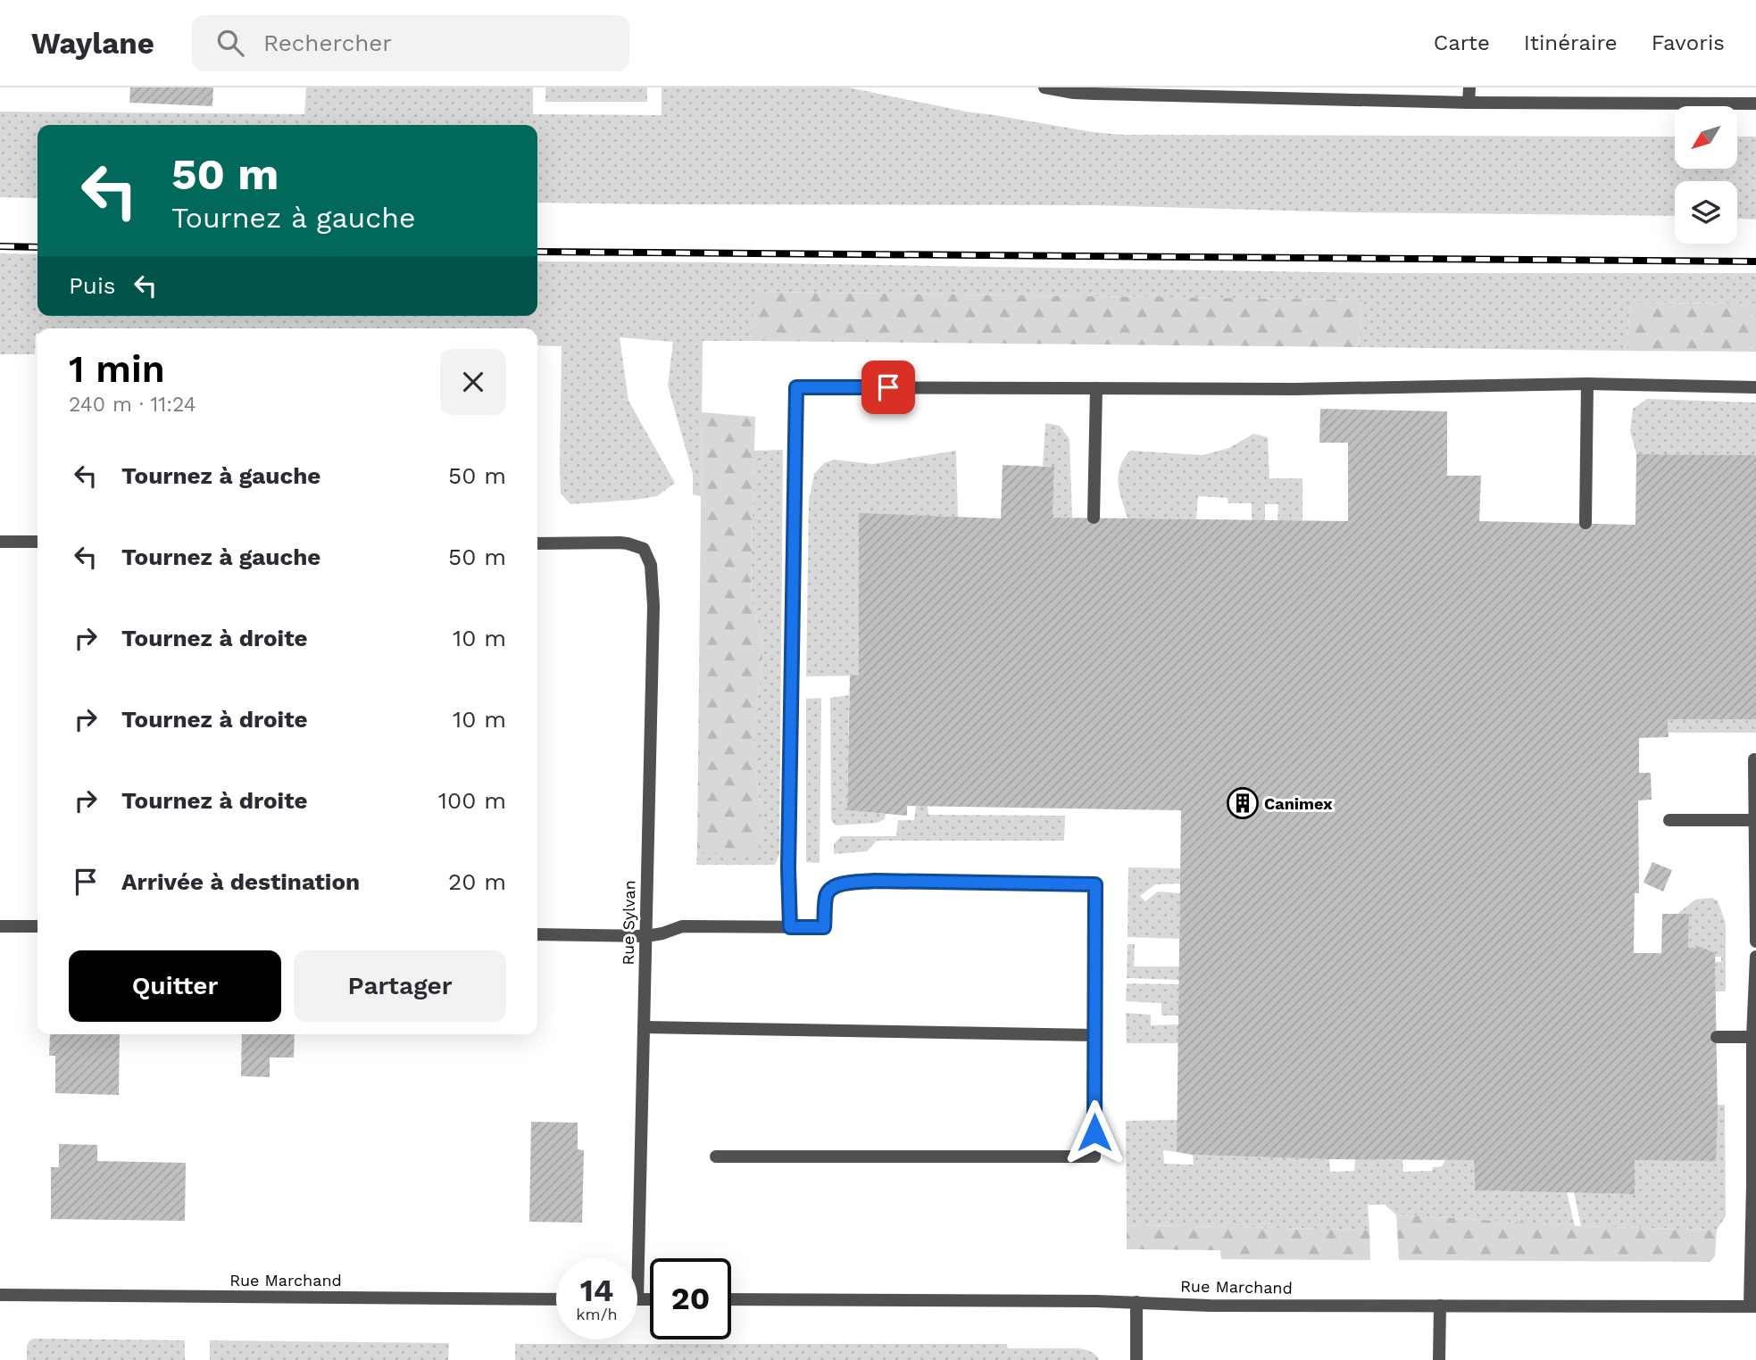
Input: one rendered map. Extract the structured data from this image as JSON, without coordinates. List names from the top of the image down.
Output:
{
  "streets": {
    "street": ["Rue Sylvan", "Rue Marchand"]
  },
  "places": {
    "building": ["Canimex"]
  },
  "north": "bottom left",
  "page": {
    "header": "Waylane",
    "search": "Rechercher",
    "nav": ["Carte", "Itinéraire", "Favoris"],
    "turn": ["50 m", "Tournez à gauche"],
    "then": "Puis",
    "heading": ["1 min", "240 m · 11:24"],
    "list": [
      {
        "name": "Tournez à gauche",
        "value": "50 m"
      },
      {
        "name": "Tournez à gauche",
        "value": "50 m"
      },
      {
        "name": "Tournez à droite",
        "value": "10 m"
      },
      {
        "name": "Tournez à droite",
        "value": "10 m"
      },
      {
        "name": "Tournez à droite",
        "value": "100 m"
      },
      {
        "name": "Arrivée à destination",
        "value": "20 m"
      }
    ],
    "buttons": ["Quitter", "Partager"],
    "speed": "14 km/h",
    "limit": "20"
  }
}
